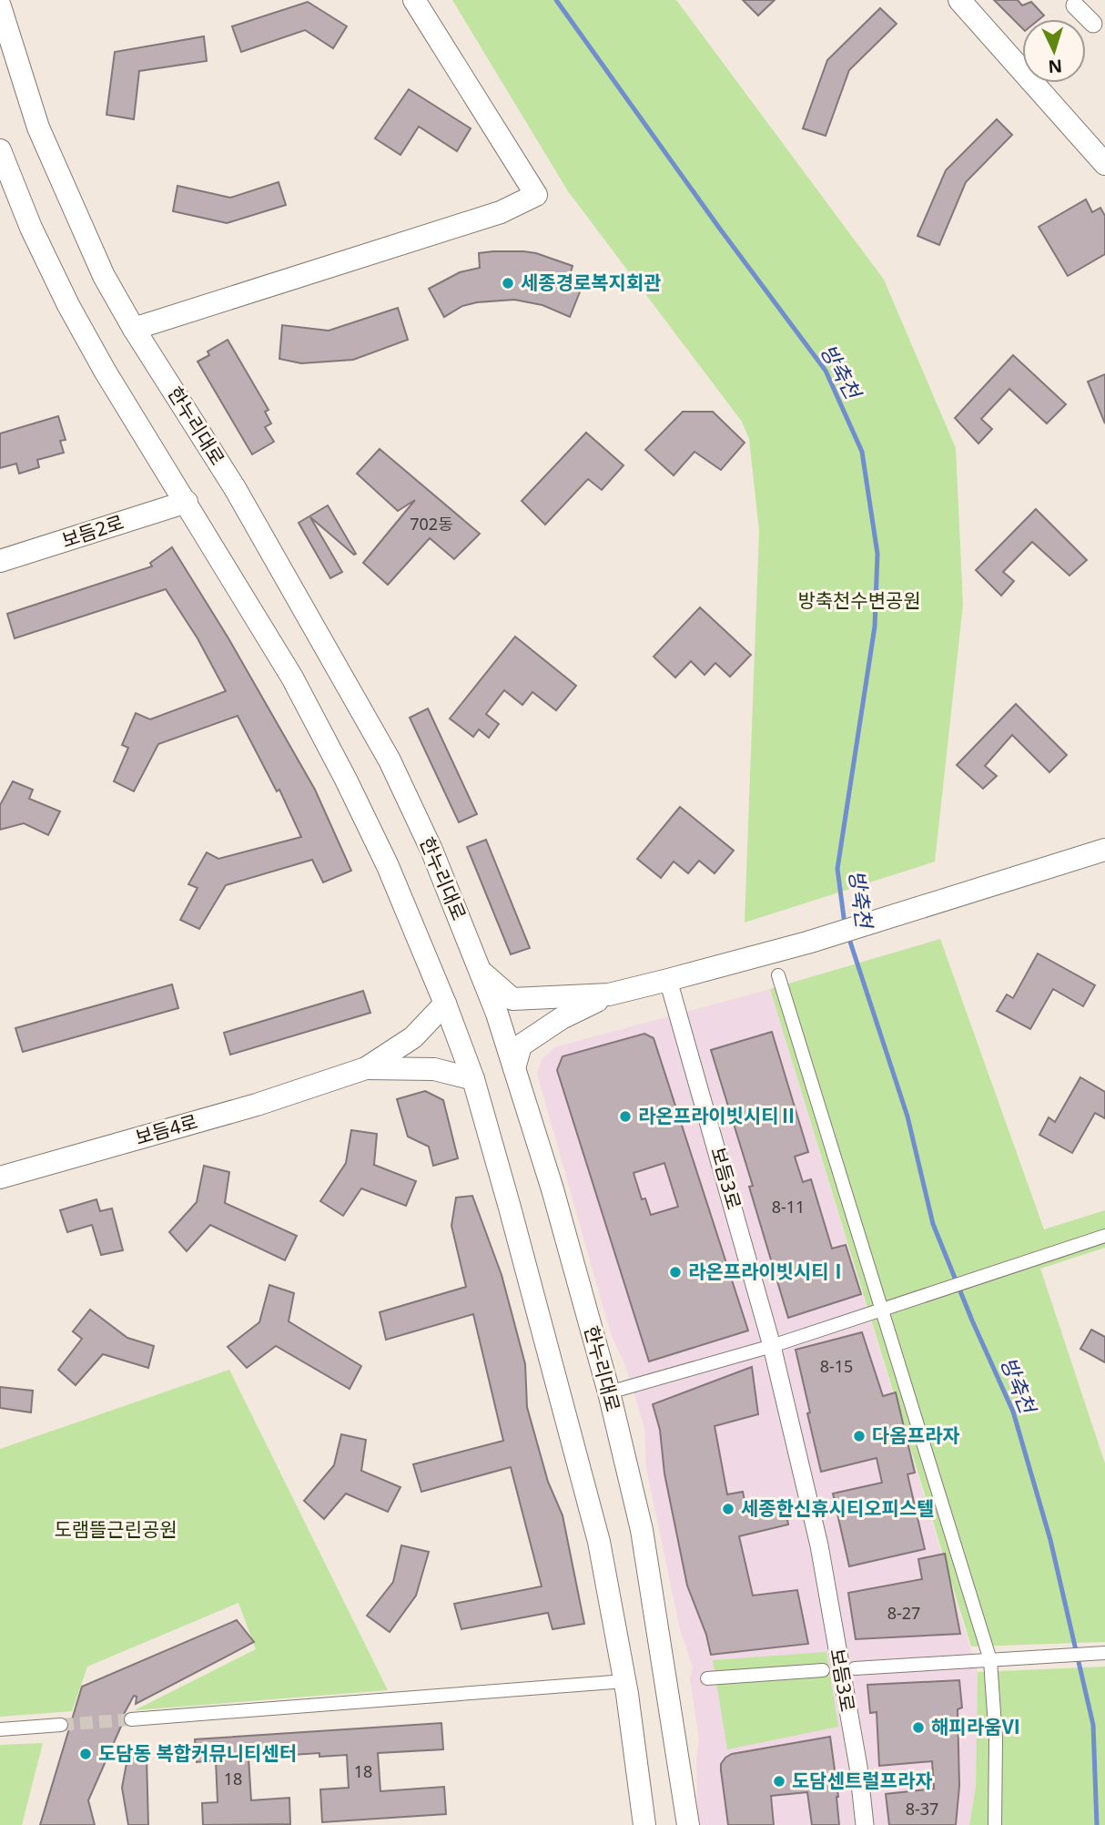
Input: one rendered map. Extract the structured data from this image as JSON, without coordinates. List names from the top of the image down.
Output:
{
  "streets": {
    "street": [
      "한누리대로",
      "보듬2로",
      "보듬4로",
      "보듬3로"
    ]
  },
  "water": ["방축천"],
  "parks": ["방축천수변공원", "도램뜰근린공원"],
  "places": [
    "세종경로복지회관",
    "라온프라이빗시티Ⅱ",
    "라온프라이빗시티Ⅰ",
    "다옴프라자",
    "세종한신휴시티오피스텔",
    "해피라움Ⅵ",
    "도담동 복합커뮤니티센터",
    "도담센트럴프라자"
  ],
  "house_numbers": [
    "702동",
    "8-11",
    "8-15",
    "8-27",
    "18",
    "18",
    "8-37"
  ],
  "north": "bottom"
}
